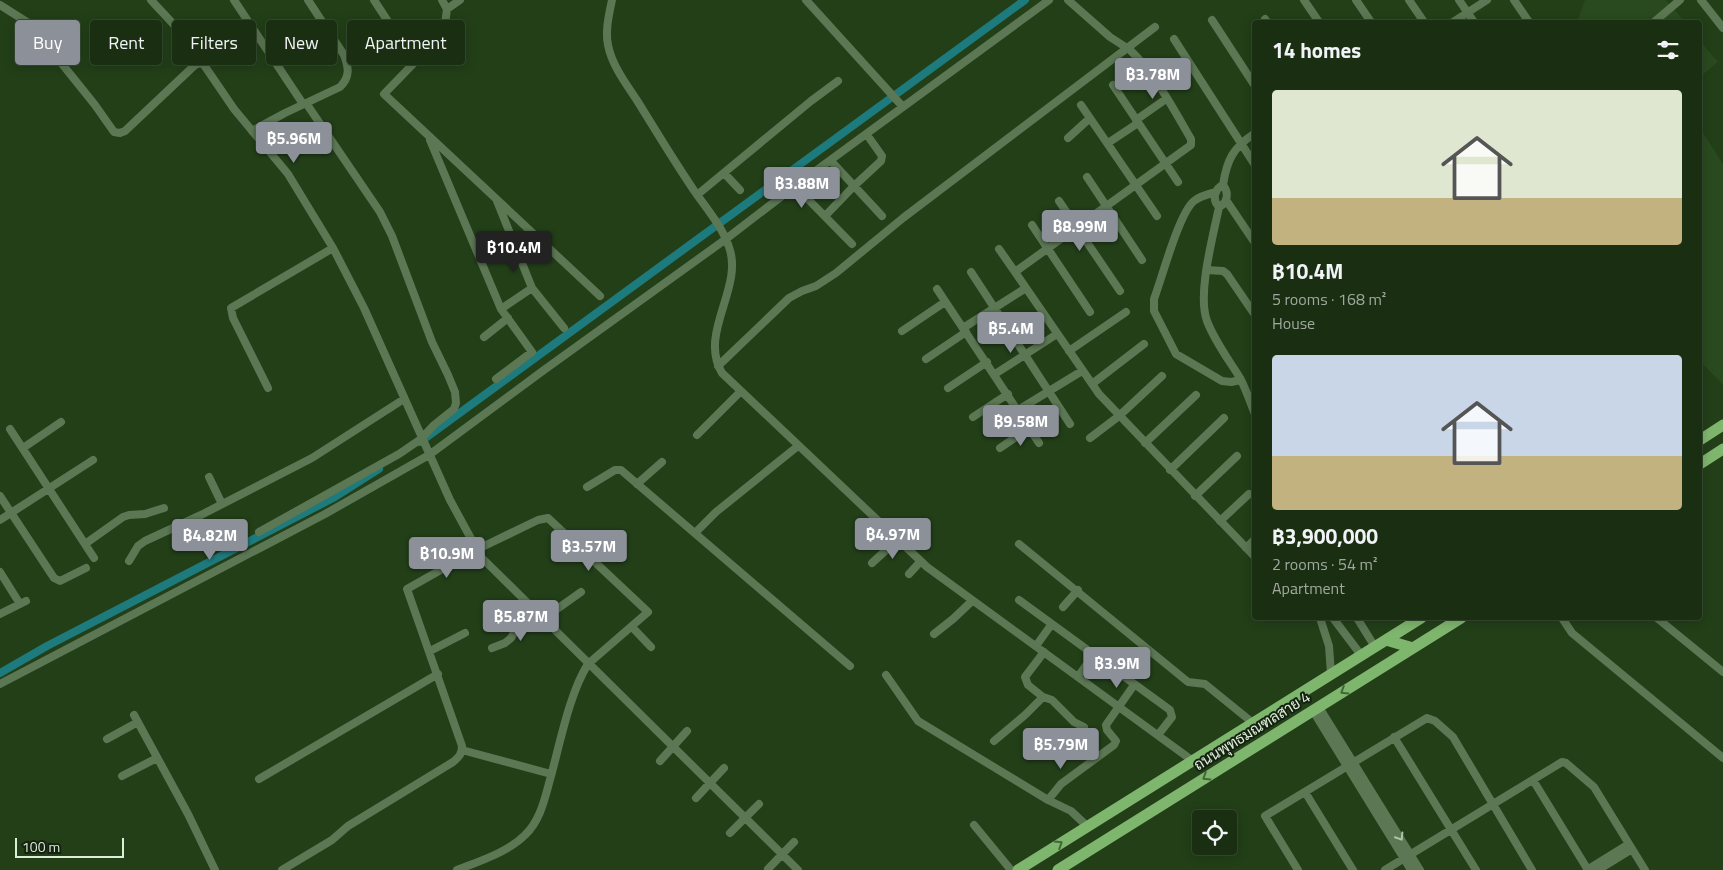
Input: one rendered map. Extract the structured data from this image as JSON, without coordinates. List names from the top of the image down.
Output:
{
  "streets": {
    "main road": ["ถนนพุทธมณฑลสาย 4"]
  },
  "scale_bar": "100 m",
  "page": {
    "chip": [
      "Buy",
      "Rent",
      "Filters",
      "New",
      "Apartment"
    ],
    "heading": "14 homes",
    "price": [
      "฿3.78M",
      "฿5.96M",
      "฿3.88M",
      "฿8.99M",
      "฿10.4M",
      "฿5.4M",
      "฿9.58M",
      "฿4.97M",
      "฿4.82M",
      "฿3.57M",
      "฿10.9M",
      "฿5.87M",
      "฿3.9M",
      "฿5.79M"
    ],
    "list": [
      {
        "name": "฿10.4M",
        "note": "5 rooms · 168 m² · House"
      },
      {
        "name": "฿3,900,000",
        "note": "2 rooms · 54 m² · Apartment"
      }
    ],
    "scale": "100 m"
  }
}
